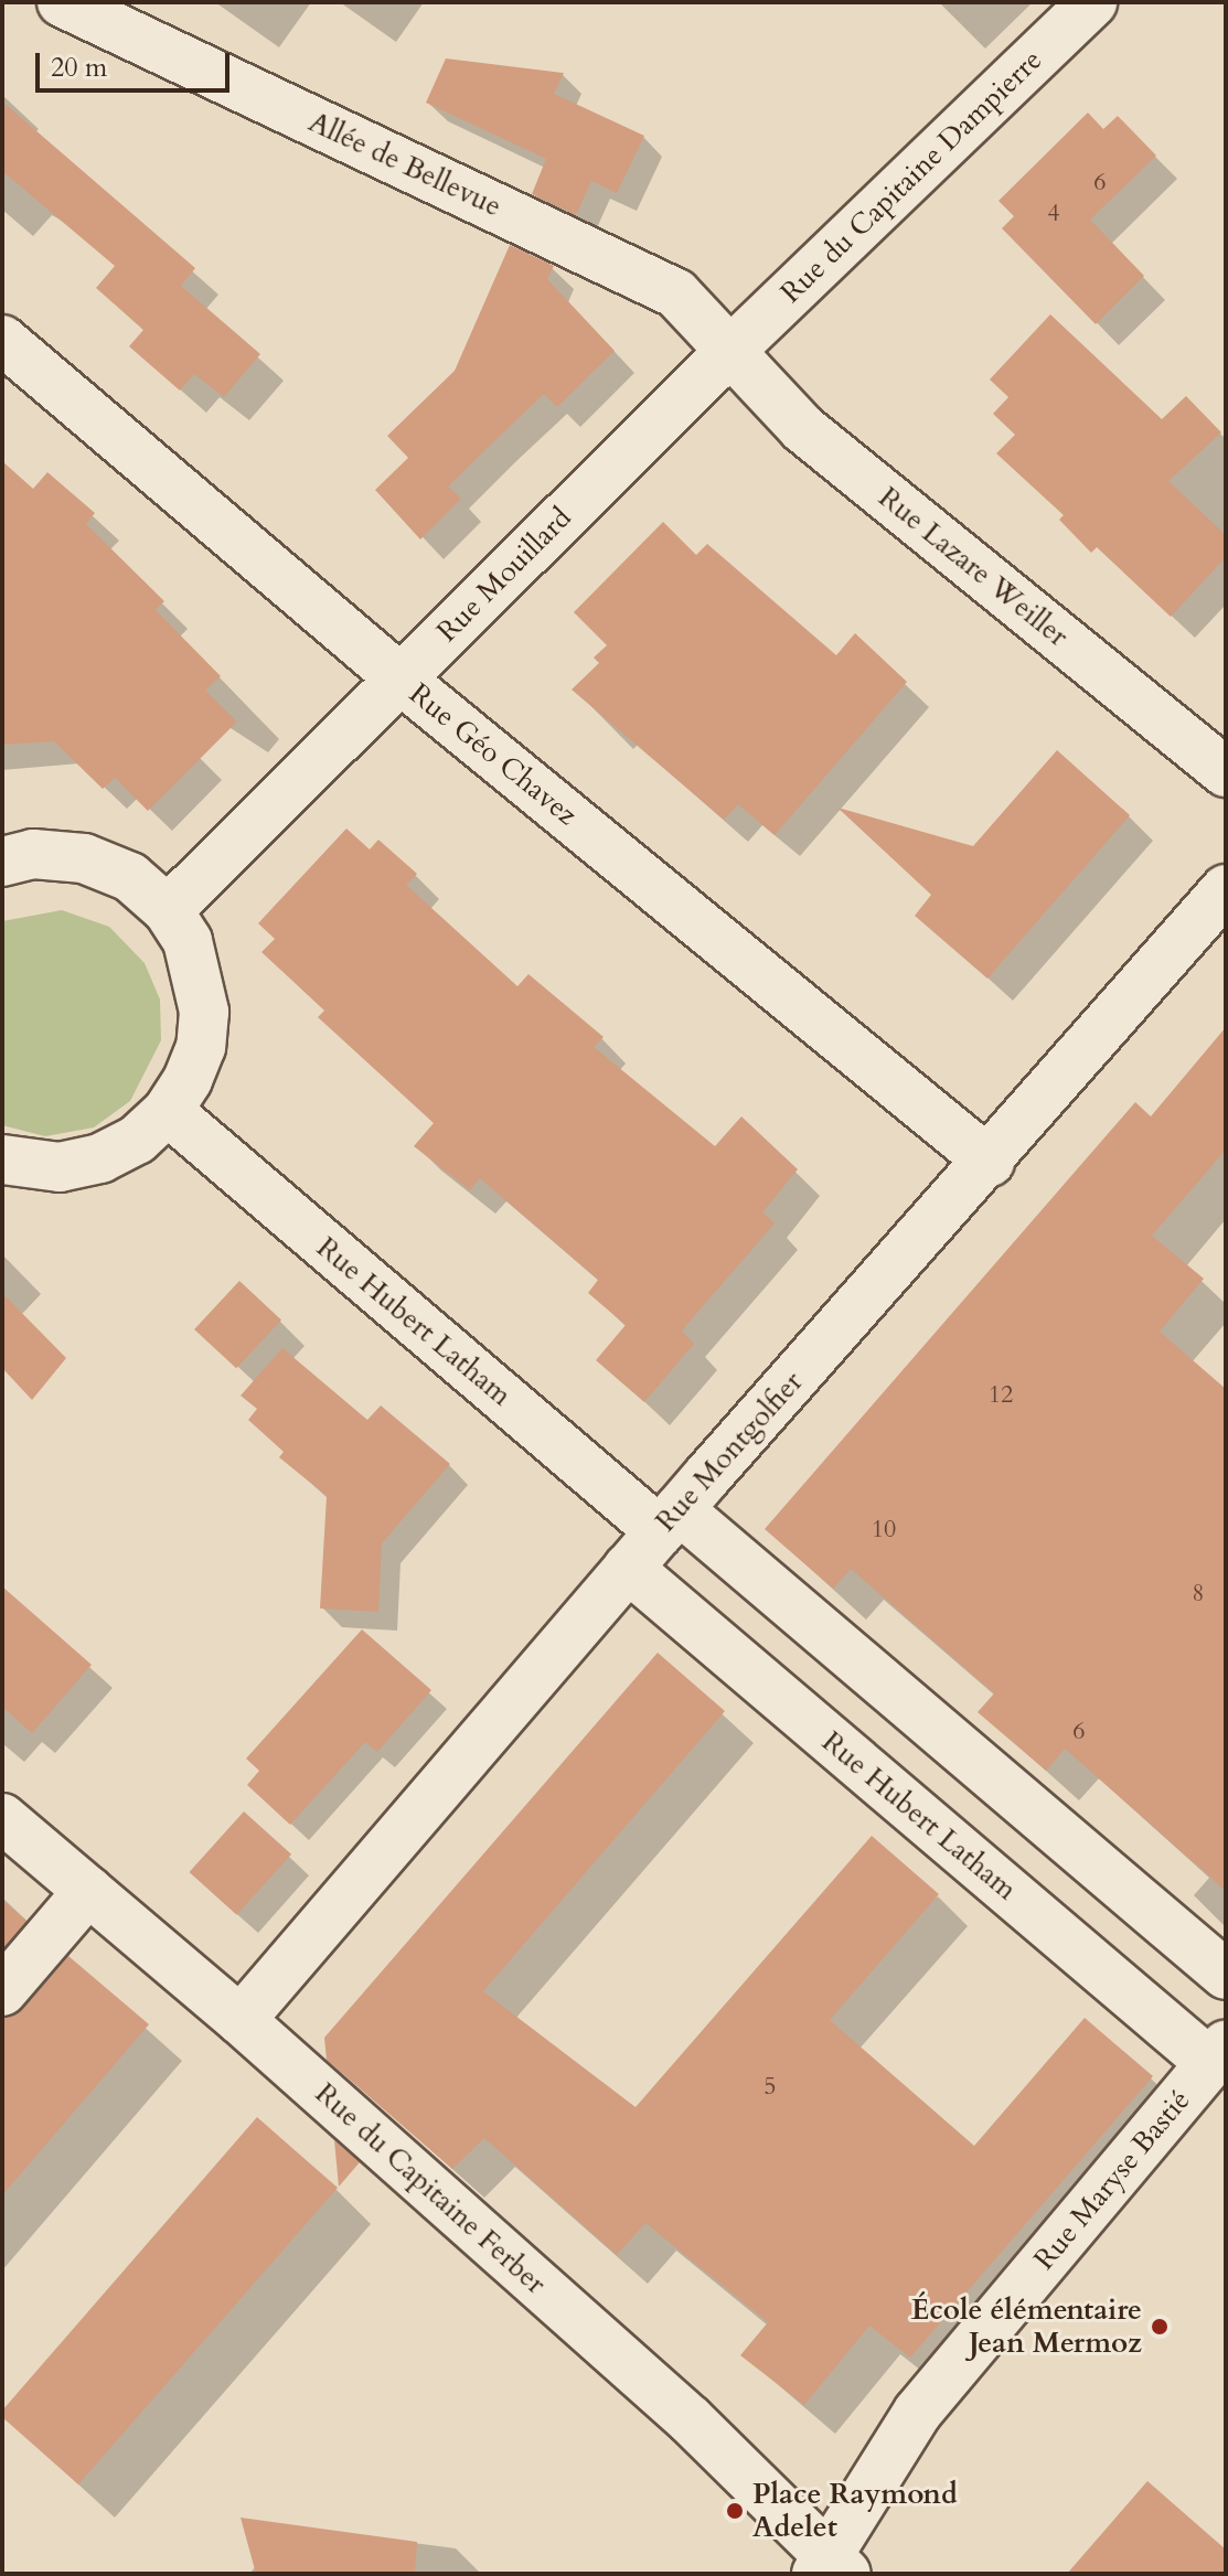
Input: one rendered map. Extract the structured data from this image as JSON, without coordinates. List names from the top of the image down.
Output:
{
  "streets": {
    "street": [
      "Allée de Bellevue",
      "Rue du Capitaine Dampierre",
      "Rue Lazare Weiller",
      "Rue Mouillard",
      "Rue Géo Chavez",
      "Rue Hubert Latham",
      "Rue Montgolfier",
      "Rue Maryse Bastié",
      "Rue du Capitaine Ferber"
    ]
  },
  "crossings": [
    ["Allée de Bellevue", "Rue du Capitaine Dampierre"],
    ["Allée de Bellevue", "Rue Lazare Weiller"],
    ["Allée de Bellevue", "Rue Mouillard"],
    ["Rue du Capitaine Dampierre", "Rue Lazare Weiller"],
    ["Rue du Capitaine Dampierre", "Rue Mouillard"],
    ["Rue Lazare Weiller", "Rue Mouillard"],
    ["Rue Mouillard", "Rue Géo Chavez"],
    ["Rue Géo Chavez", "Rue Montgolfier"],
    ["Rue Hubert Latham", "Rue Montgolfier"],
    ["Rue Hubert Latham", "Rue Maryse Bastié"],
    ["Rue Montgolfier", "Rue du Capitaine Ferber"],
    ["Rue Maryse Bastié", "Rue du Capitaine Ferber"]
  ],
  "places": ["École élémentaire Jean Mermoz", "Place Raymond Adelet"],
  "house_numbers": [
    "6",
    "4",
    "12",
    "10",
    "8",
    "6",
    "5"
  ],
  "scale_bar": "20 m"
}
